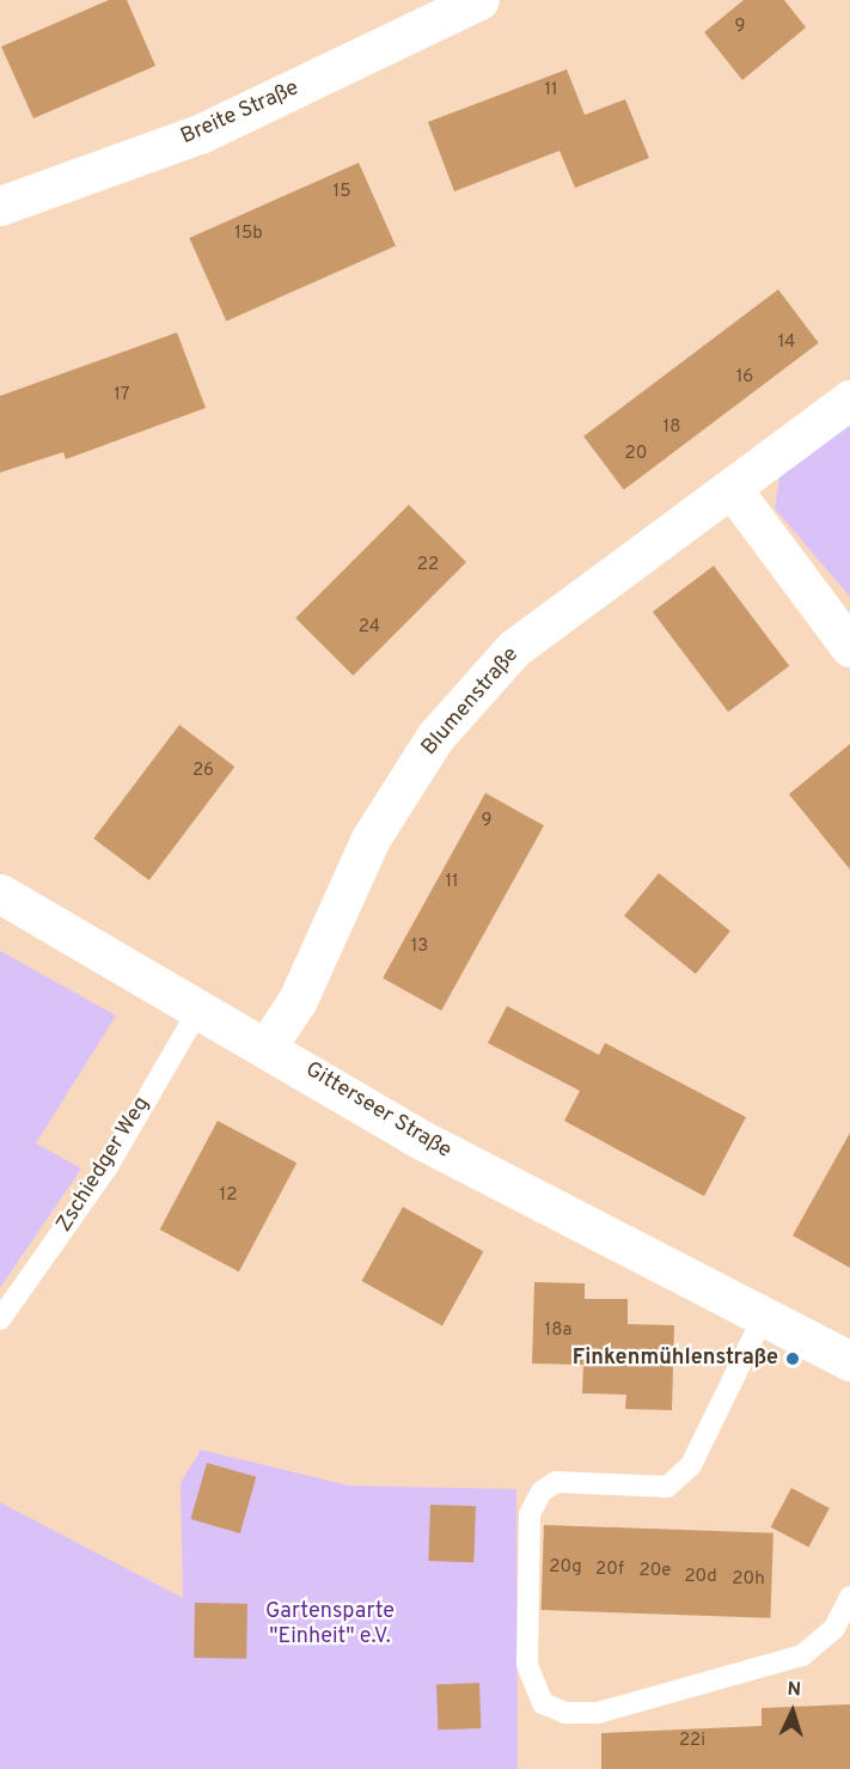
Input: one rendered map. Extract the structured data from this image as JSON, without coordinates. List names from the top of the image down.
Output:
{
  "streets": {
    "street": ["Breite Straße", "Blumenstraße", "Gitterseer Straße"],
    "lane": ["Zschiedger Weg"]
  },
  "crossings": [
    ["Blumenstraße", "Gitterseer Straße"],
    ["Gitterseer Straße", "Zschiedger Weg"]
  ],
  "parks": ["Gartensparte \"Einheit\" e.V."],
  "places": ["Finkenmühlenstraße"],
  "house_numbers": [
    "9",
    "11",
    "15",
    "15b",
    "14",
    "16",
    "17",
    "18",
    "20",
    "22",
    "24",
    "26",
    "9",
    "11",
    "13",
    "12",
    "18a",
    "20g",
    "20f",
    "20e",
    "20d",
    "20h",
    "22i"
  ],
  "north": "top"
}
